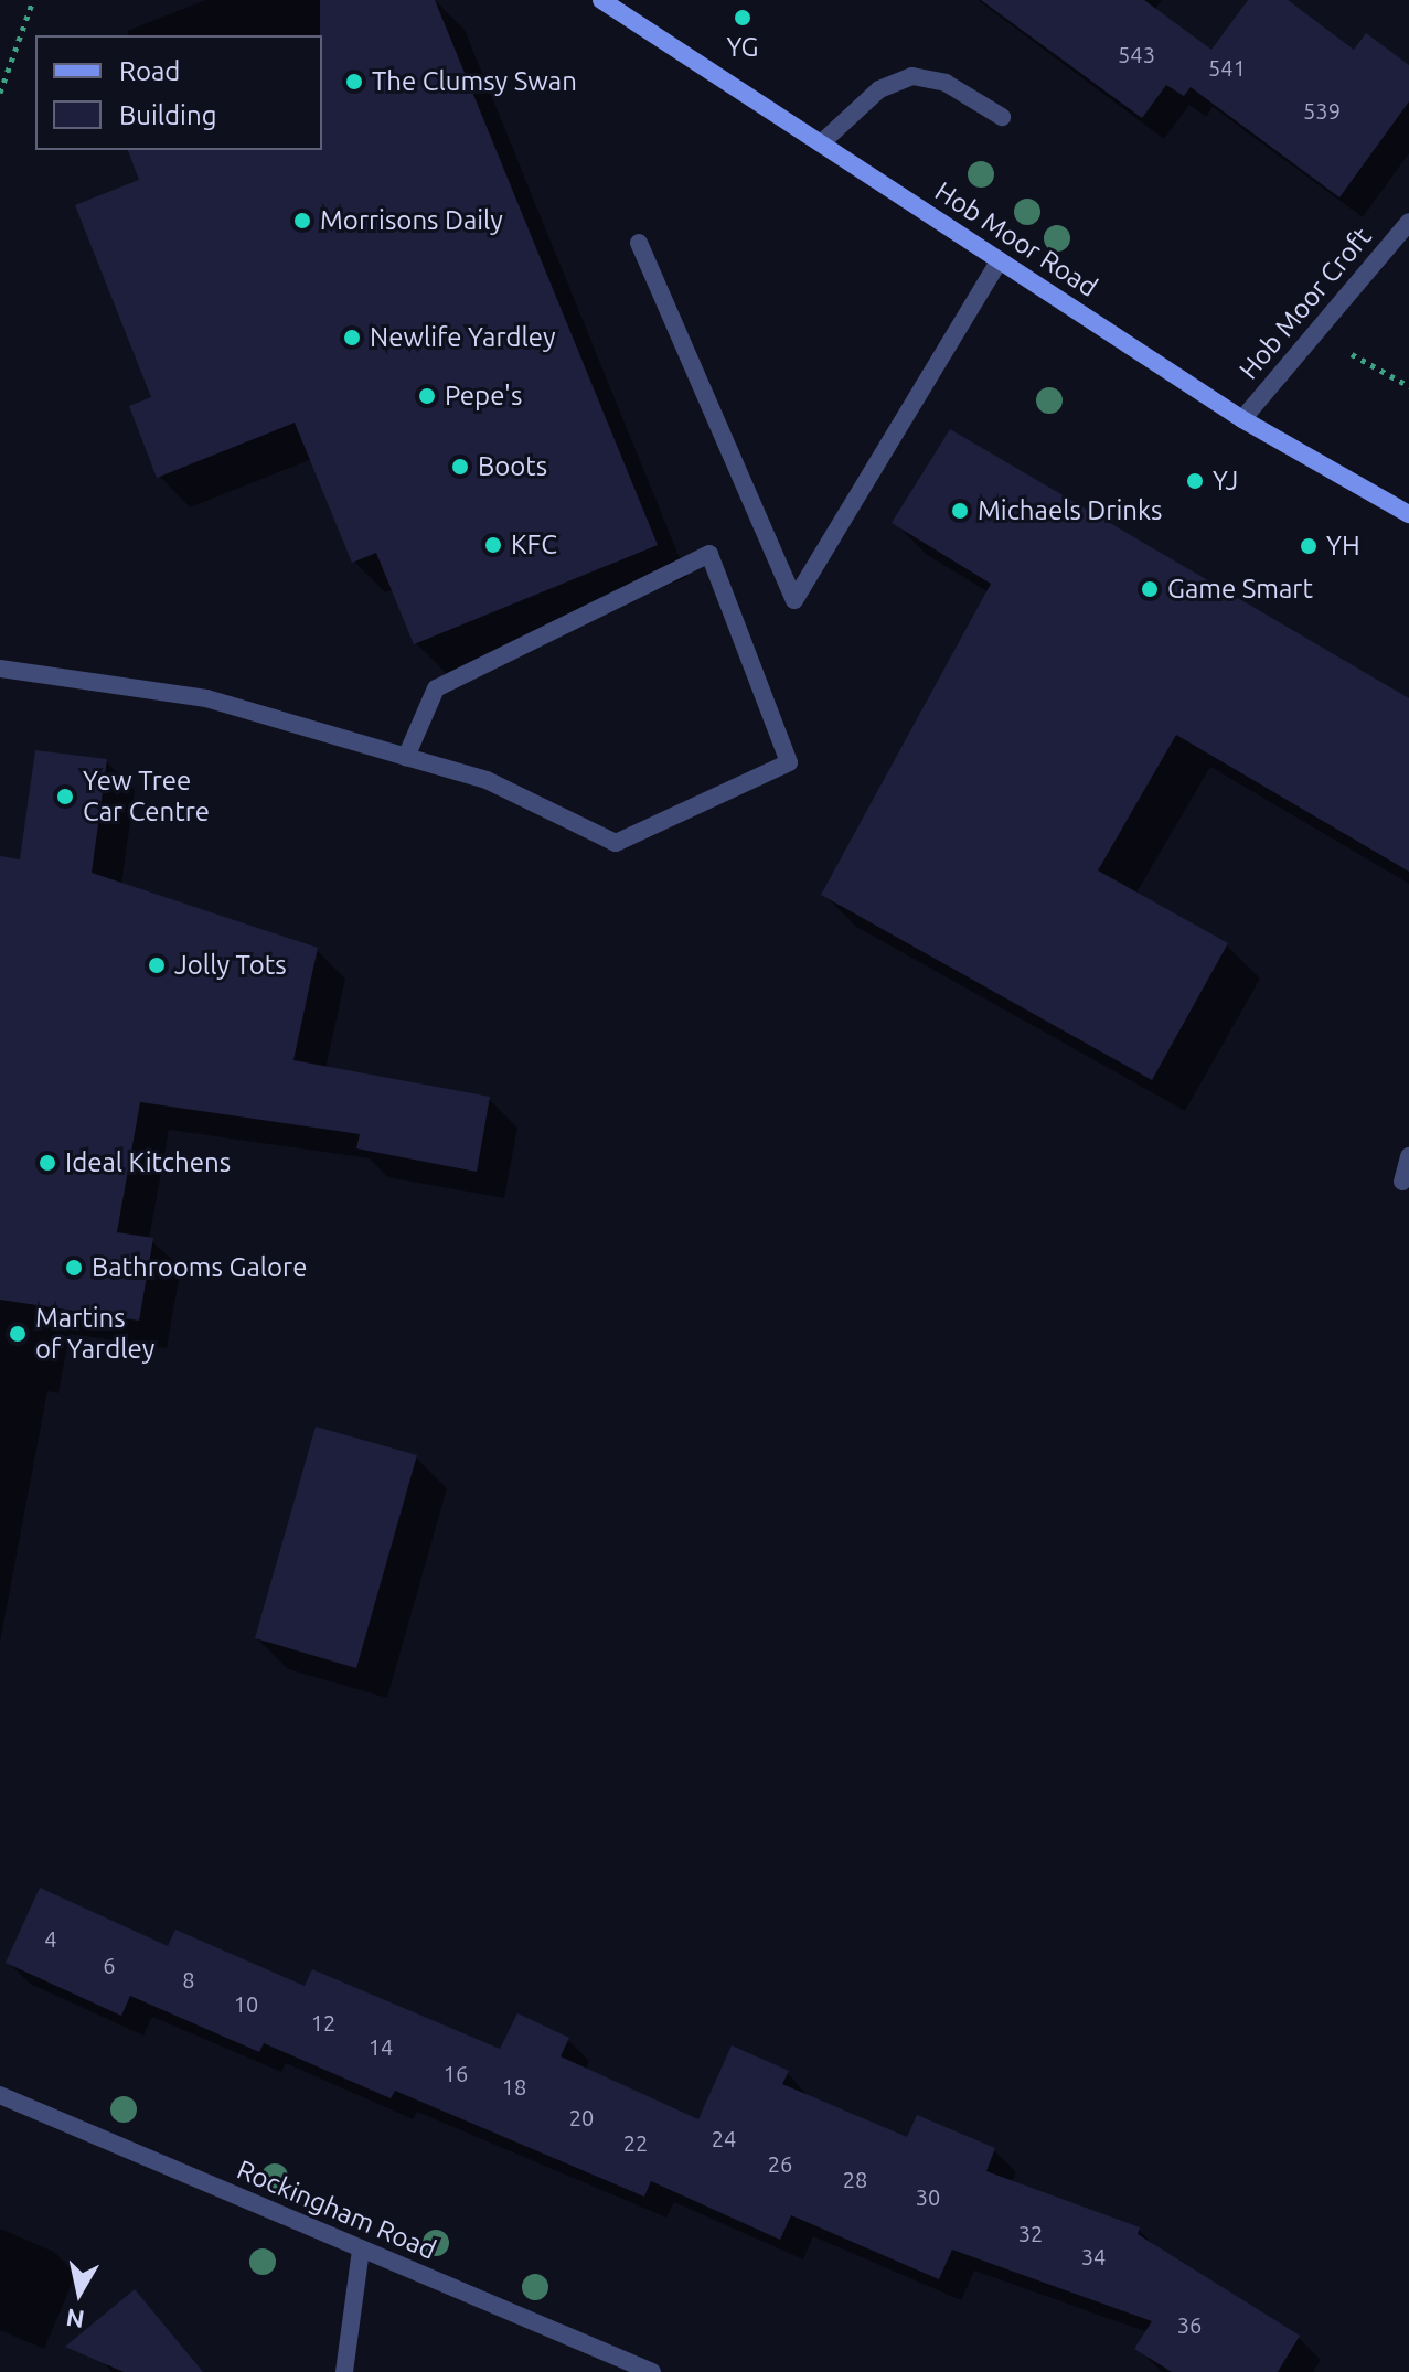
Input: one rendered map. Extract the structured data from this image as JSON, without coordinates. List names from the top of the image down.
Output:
{
  "streets": {
    "street": ["Hob Moor Road", "Hob Moor Croft", "Rockingham Road"]
  },
  "crossings": [
    ["Hob Moor Road", "Hob Moor Croft"]
  ],
  "places": [
    "YG",
    "The Clumsy Swan",
    "Morrisons Daily",
    "Newlife Yardley",
    "Pepe's",
    "Boots",
    "YJ",
    "Michaels Drinks",
    "KFC",
    "YH",
    "Game Smart",
    "Yew Tree Car Centre",
    "Jolly Tots",
    "Ideal Kitchens",
    "Bathrooms Galore",
    "Martins of Yardley"
  ],
  "house_numbers": [
    "543",
    "541",
    "539",
    "4",
    "6",
    "8",
    "10",
    "12",
    "14",
    "16",
    "18",
    "20",
    "24",
    "22",
    "26",
    "28",
    "30",
    "32",
    "34",
    "36"
  ],
  "legend": ["Road", "Building"],
  "north": "bottom"
}
